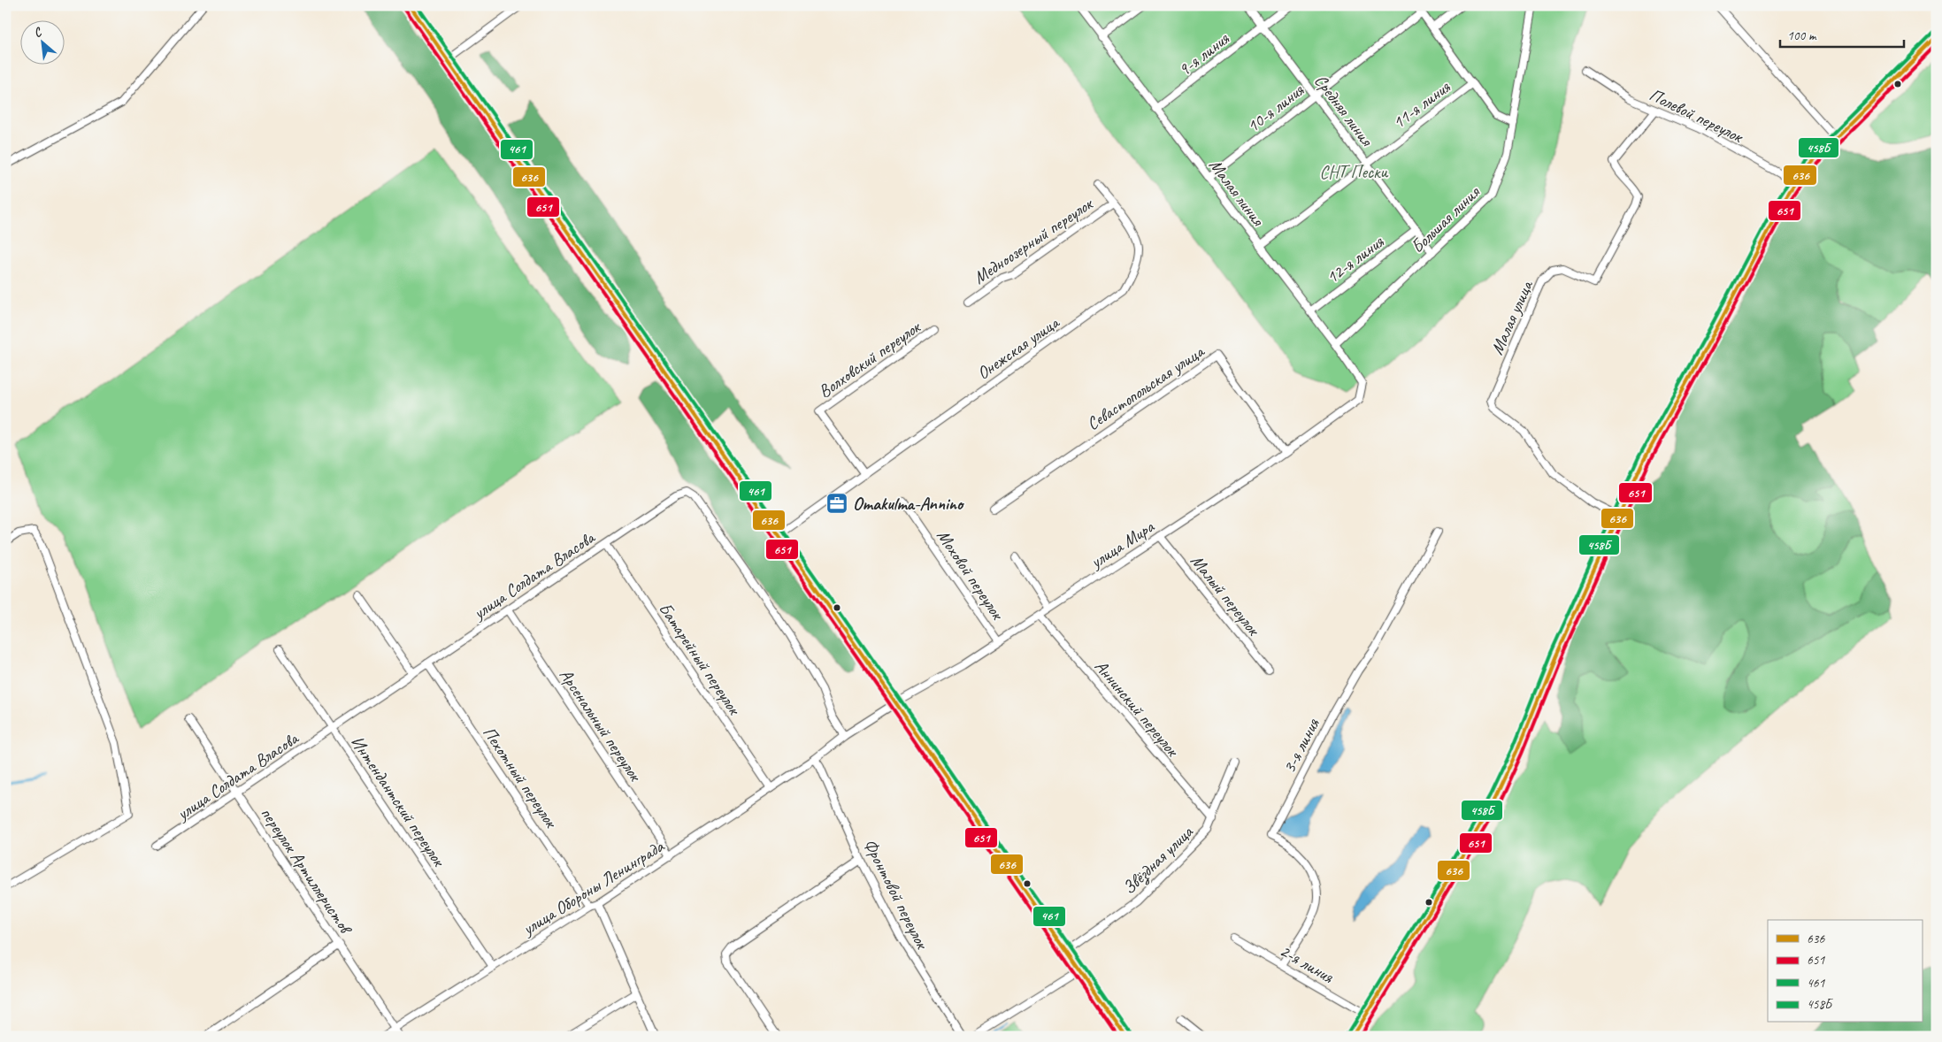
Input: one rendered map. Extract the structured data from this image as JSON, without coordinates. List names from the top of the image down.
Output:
{
  "streets": {
    "street": [
      "9-я линия",
      "11-я линия",
      "10-я линия",
      "Средняя линия",
      "Полевой переулок",
      "Малая линия",
      "Большая линия",
      "Медноозерный переулок",
      "12-я линия",
      "Малая улица",
      "Онежская улица",
      "Волховский переулок",
      "Севастопольская улица",
      "улица Мира",
      "Моховой переулок",
      "улица Солдата Власова",
      "Малый переулок",
      "Батарейный переулок",
      "Аннинский переулок",
      "Арсенальный переулок",
      "3-я линия",
      "Пехотный переулок",
      "Интендантский переулок",
      "Звёздная улица",
      "переулок Артиллеристов",
      "улица Обороны Ленинграда",
      "Фронтовой переулок",
      "2-я линия"
    ]
  },
  "crossings": [
    ["9-я линия", "Средняя линия"],
    ["9-я линия", "Малая линия"],
    ["11-я линия", "Средняя линия"],
    ["11-я линия", "Малая линия"],
    ["10-я линия", "Средняя линия"],
    ["10-я линия", "Малая линия"],
    ["Средняя линия", "Большая линия"],
    ["Средняя линия", "12-я линия"],
    ["Полевой переулок", "Малая улица"],
    ["Малая линия", "Большая линия"],
    ["Малая линия", "12-я линия"],
    ["Малая линия", "улица Мира"],
    ["Медноозерный переулок", "Онежская улица"],
    ["Онежская улица", "Волховский переулок"],
    ["Севастопольская улица", "улица Мира"],
    ["улица Мира", "Моховой переулок"],
    ["улица Мира", "улица Солдата Власова"],
    ["улица Мира", "Малый переулок"],
    ["улица Мира", "Аннинский переулок"],
    ["улица Мира", "улица Обороны Ленинграда"],
    ["улица Солдата Власова", "Батарейный переулок"],
    ["улица Солдата Власова", "Арсенальный переулок"],
    ["улица Солдата Власова", "Пехотный переулок"],
    ["улица Солдата Власова", "Интендантский переулок"],
    ["улица Солдата Власова", "переулок Артиллеристов"],
    ["улица Солдата Власова", "улица Обороны Ленинграда"],
    ["Батарейный переулок", "улица Обороны Ленинграда"],
    ["Аннинский переулок", "Звёздная улица"],
    ["Арсенальный переулок", "улица Обороны Ленинграда"],
    ["3-я линия", "2-я линия"],
    ["Пехотный переулок", "улица Обороны Ленинграда"],
    ["Интендантский переулок", "улица Обороны Ленинграда"],
    ["переулок Артиллеристов", "улица Обороны Ленинграда"],
    ["улица Обороны Ленинграда", "Фронтовой переулок"]
  ],
  "parks": ["СНТ Пески"],
  "places": {
    "office": ["Omakulma-Annino"]
  },
  "lines": [
    "transit line 636",
    "transit line 461",
    "transit line 651",
    "transit line 458Б"
  ],
  "legend": [
    "636",
    "651",
    "461",
    "458Б"
  ],
  "scale_bar": "100 m",
  "north": "top left"
}
